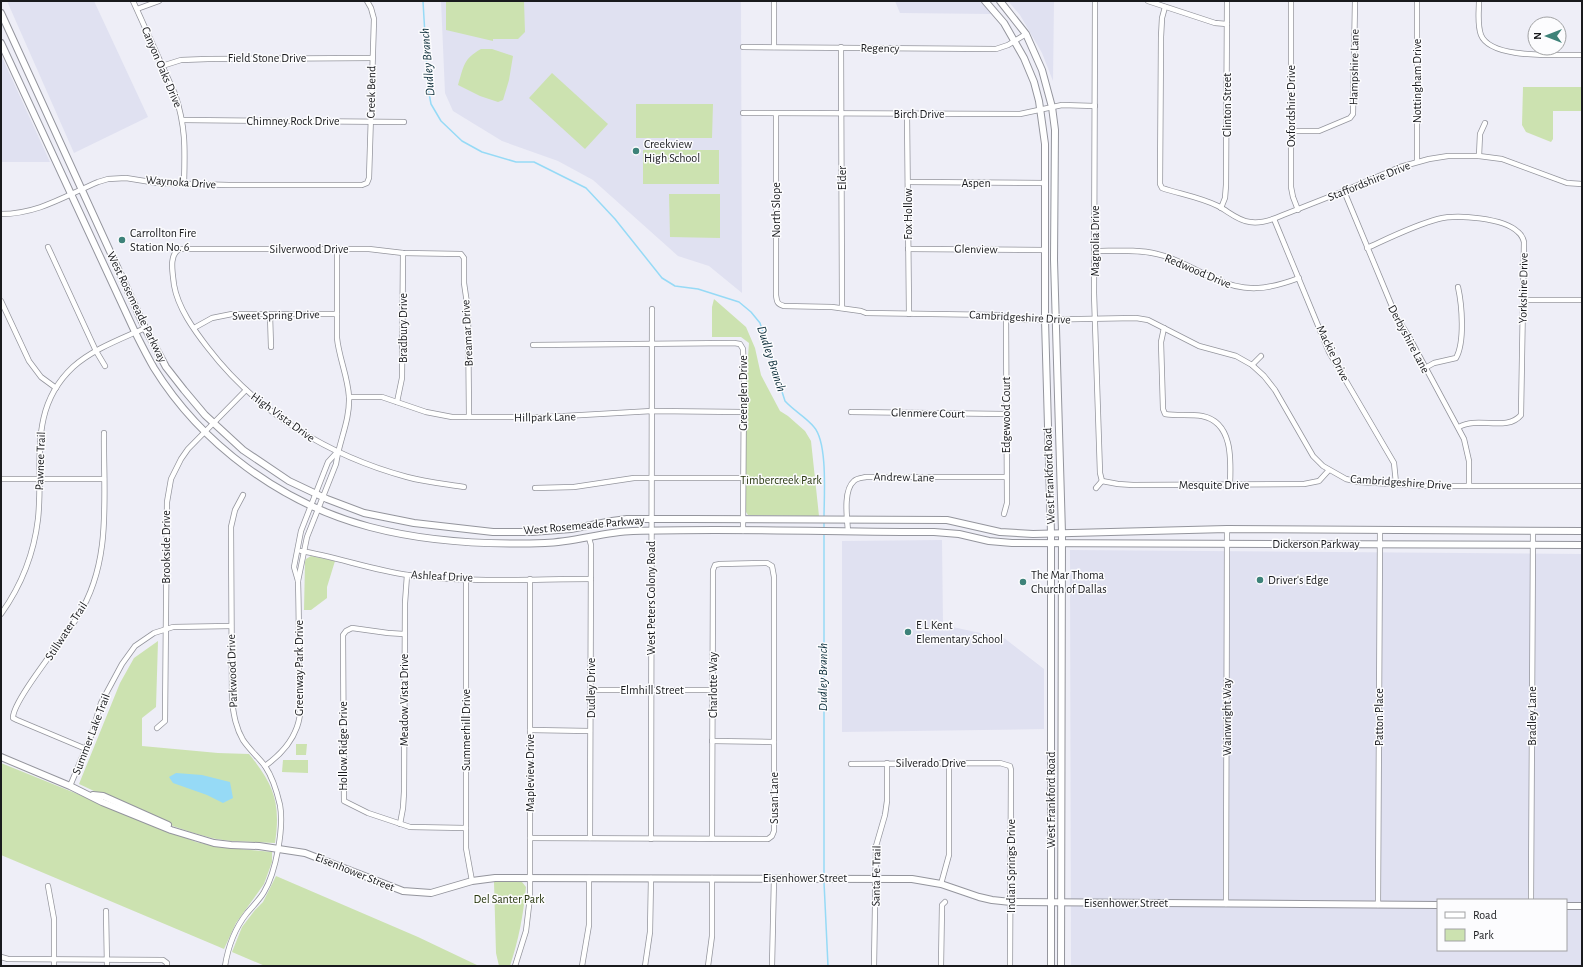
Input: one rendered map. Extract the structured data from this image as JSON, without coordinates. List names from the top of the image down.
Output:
{
  "streets": {
    "main road": [
      "West Rosemeade Parkway",
      "West Frankford Road",
      "Dickerson Parkway",
      "Eisenhower Street"
    ],
    "street": [
      "Regency",
      "Field Stone Drive",
      "Canyon Oaks Drive",
      "Hampshire Lane",
      "Nottingham Drive",
      "Creek Bend",
      "Clinton Street",
      "Oxfordshire Drive",
      "Birch Drive",
      "Chimney Rock Drive",
      "Elder",
      "Staffordshire Drive",
      "Waynoka Drive",
      "Aspen",
      "North Slope",
      "Fox Hollow",
      "Magnolia Drive",
      "Silverwood Drive",
      "Glenview",
      "Redwood Drive",
      "Yorkshire Drive",
      "Sweet Spring Drive",
      "Cambridgeshire Drive",
      "Bradbury Drive",
      "Breamar Drive",
      "Derbyshire Lane",
      "Mackie Drive",
      "Greenglen Drive",
      "Glenmere Court",
      "Edgewood Court",
      "High Vista Drive",
      "Hillpark Lane",
      "Pawnee Trail",
      "Andrew Lane",
      "Mesquite Drive",
      "Brookside Drive",
      "Ashleaf Drive",
      "West Peters Colony Road",
      "Stillwater Trail",
      "Greenway Park Drive",
      "Parkwood Drive",
      "Charlotte Way",
      "Dudley Drive",
      "Elmhill Street",
      "Meadow Vista Drive",
      "Bradley Lane",
      "Wainwright Way",
      "Patton Place",
      "Summerhill Drive",
      "Summer Lake Trail",
      "Hollow Ridge Drive",
      "Silverado Drive",
      "Mapleview Drive",
      "Susan Lane",
      "Indian Springs Drive",
      "Santa Fe Trail"
    ]
  },
  "crossings": [
    ["Regency", "Elder"],
    ["Regency", "West Frankford Road"],
    ["Field Stone Drive", "Canyon Oaks Drive"],
    ["Field Stone Drive", "Creek Bend"],
    ["Canyon Oaks Drive", "Chimney Rock Drive"],
    ["Canyon Oaks Drive", "Waynoka Drive"],
    ["Hampshire Lane", "Oxfordshire Drive"],
    ["Nottingham Drive", "Staffordshire Drive"],
    ["Creek Bend", "Chimney Rock Drive"],
    ["Creek Bend", "Waynoka Drive"],
    ["Clinton Street", "Staffordshire Drive"],
    ["Oxfordshire Drive", "Staffordshire Drive"],
    ["Birch Drive", "Elder"],
    ["Birch Drive", "North Slope"],
    ["Birch Drive", "Fox Hollow"],
    ["Birch Drive", "Magnolia Drive"],
    ["Birch Drive", "West Frankford Road"],
    ["Elder", "Cambridgeshire Drive"],
    ["Staffordshire Drive", "Derbyshire Lane"],
    ["Staffordshire Drive", "Mackie Drive"],
    ["Waynoka Drive", "West Rosemeade Parkway"],
    ["Aspen", "Fox Hollow"],
    ["Aspen", "West Frankford Road"],
    ["North Slope", "Cambridgeshire Drive"],
    ["Fox Hollow", "Glenview"],
    ["Fox Hollow", "Cambridgeshire Drive"],
    ["Magnolia Drive", "Redwood Drive"],
    ["Magnolia Drive", "Cambridgeshire Drive"],
    ["Magnolia Drive", "Mesquite Drive"],
    ["Silverwood Drive", "Bradbury Drive"],
    ["Silverwood Drive", "Breamar Drive"],
    ["Silverwood Drive", "High Vista Drive"],
    ["Silverwood Drive", "Greenway Park Drive"],
    ["Glenview", "West Frankford Road"],
    ["Redwood Drive", "Mackie Drive"],
    ["Yorkshire Drive", "Derbyshire Lane"],
    ["West Rosemeade Parkway", "Greenglen Drive"],
    ["West Rosemeade Parkway", "Pawnee Trail"],
    ["West Rosemeade Parkway", "West Frankford Road"],
    ["West Rosemeade Parkway", "Andrew Lane"],
    ["West Rosemeade Parkway", "Dickerson Parkway"],
    ["West Rosemeade Parkway", "Brookside Drive"],
    ["West Rosemeade Parkway", "West Peters Colony Road"],
    ["West Rosemeade Parkway", "Greenway Park Drive"],
    ["West Rosemeade Parkway", "Dudley Drive"],
    ["Sweet Spring Drive", "High Vista Drive"],
    ["Sweet Spring Drive", "Greenway Park Drive"],
    ["Cambridgeshire Drive", "Derbyshire Lane"],
    ["Cambridgeshire Drive", "Mackie Drive"],
    ["Cambridgeshire Drive", "Edgewood Court"],
    ["Cambridgeshire Drive", "West Frankford Road"],
    ["Cambridgeshire Drive", "Mesquite Drive"],
    ["Bradbury Drive", "Hillpark Lane"],
    ["Breamar Drive", "Hillpark Lane"],
    ["Greenglen Drive", "Hillpark Lane"],
    ["Greenglen Drive", "West Peters Colony Road"],
    ["Glenmere Court", "Edgewood Court"],
    ["Edgewood Court", "Andrew Lane"],
    ["High Vista Drive", "Brookside Drive"],
    ["High Vista Drive", "Greenway Park Drive"],
    ["Hillpark Lane", "West Peters Colony Road"],
    ["Hillpark Lane", "Greenway Park Drive"],
    ["West Frankford Road", "Dickerson Parkway"],
    ["West Frankford Road", "Eisenhower Street"],
    ["Dickerson Parkway", "Bradley Lane"],
    ["Dickerson Parkway", "Wainwright Way"],
    ["Dickerson Parkway", "Patton Place"],
    ["Brookside Drive", "Summer Lake Trail"],
    ["Ashleaf Drive", "Greenway Park Drive"],
    ["Ashleaf Drive", "Dudley Drive"],
    ["Ashleaf Drive", "Meadow Vista Drive"],
    ["Ashleaf Drive", "Summerhill Drive"],
    ["Ashleaf Drive", "Mapleview Drive"],
    ["West Peters Colony Road", "Elmhill Street"],
    ["West Peters Colony Road", "Susan Lane"],
    ["Stillwater Trail", "Summer Lake Trail"],
    ["Greenway Park Drive", "Parkwood Drive"],
    ["Parkwood Drive", "Summer Lake Trail"],
    ["Parkwood Drive", "Eisenhower Street"],
    ["Charlotte Way", "Elmhill Street"],
    ["Charlotte Way", "Susan Lane"],
    ["Dudley Drive", "Elmhill Street"],
    ["Dudley Drive", "Susan Lane"],
    ["Meadow Vista Drive", "Hollow Ridge Drive"],
    ["Wainwright Way", "Eisenhower Street"],
    ["Patton Place", "Eisenhower Street"],
    ["Summerhill Drive", "Hollow Ridge Drive"],
    ["Summerhill Drive", "Eisenhower Street"],
    ["Summer Lake Trail", "Eisenhower Street"],
    ["Silverado Drive", "Indian Springs Drive"],
    ["Silverado Drive", "Santa Fe Trail"],
    ["Mapleview Drive", "Susan Lane"],
    ["Mapleview Drive", "Eisenhower Street"],
    ["Indian Springs Drive", "Eisenhower Street"],
    ["Eisenhower Street", "Santa Fe Trail"]
  ],
  "water": ["Dudley Branch"],
  "parks": ["Timbercreek Park", "Del Santer Park"],
  "places": [
    "Creekview High School",
    "Carrollton Fire Station No. 6",
    "Driver's Edge",
    "The Mar Thoma Church of Dallas",
    "E L Kent Elementary School"
  ],
  "legend": ["Road", "Park"],
  "north": "left"
}
